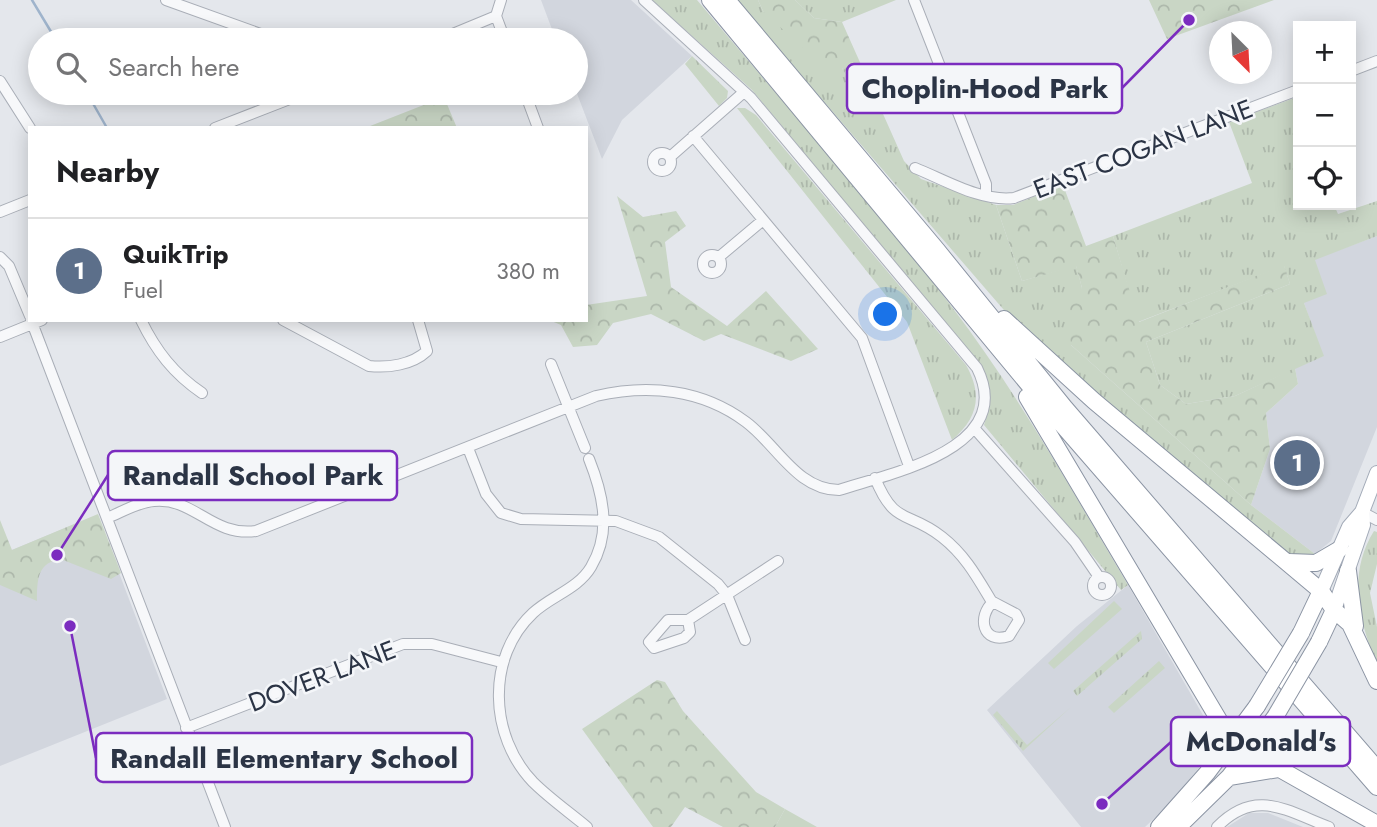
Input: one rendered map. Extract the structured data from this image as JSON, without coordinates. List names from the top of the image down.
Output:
{
  "streets": {
    "street": ["EAST COGAN LANE", "DOVER LANE"]
  },
  "places": [
    "Choplin-Hood Park",
    "Randall School Park",
    "Randall Elementary School",
    "McDonald's"
  ],
  "north": "bottom right",
  "page": {
    "map_buttons": ["+", "−"],
    "search": "Search here",
    "heading": "Nearby",
    "list": [
      {
        "mark": "1",
        "name": "QuikTrip",
        "note": "Fuel",
        "value": "380 m"
      }
    ],
    "pins": "1"
  }
}
